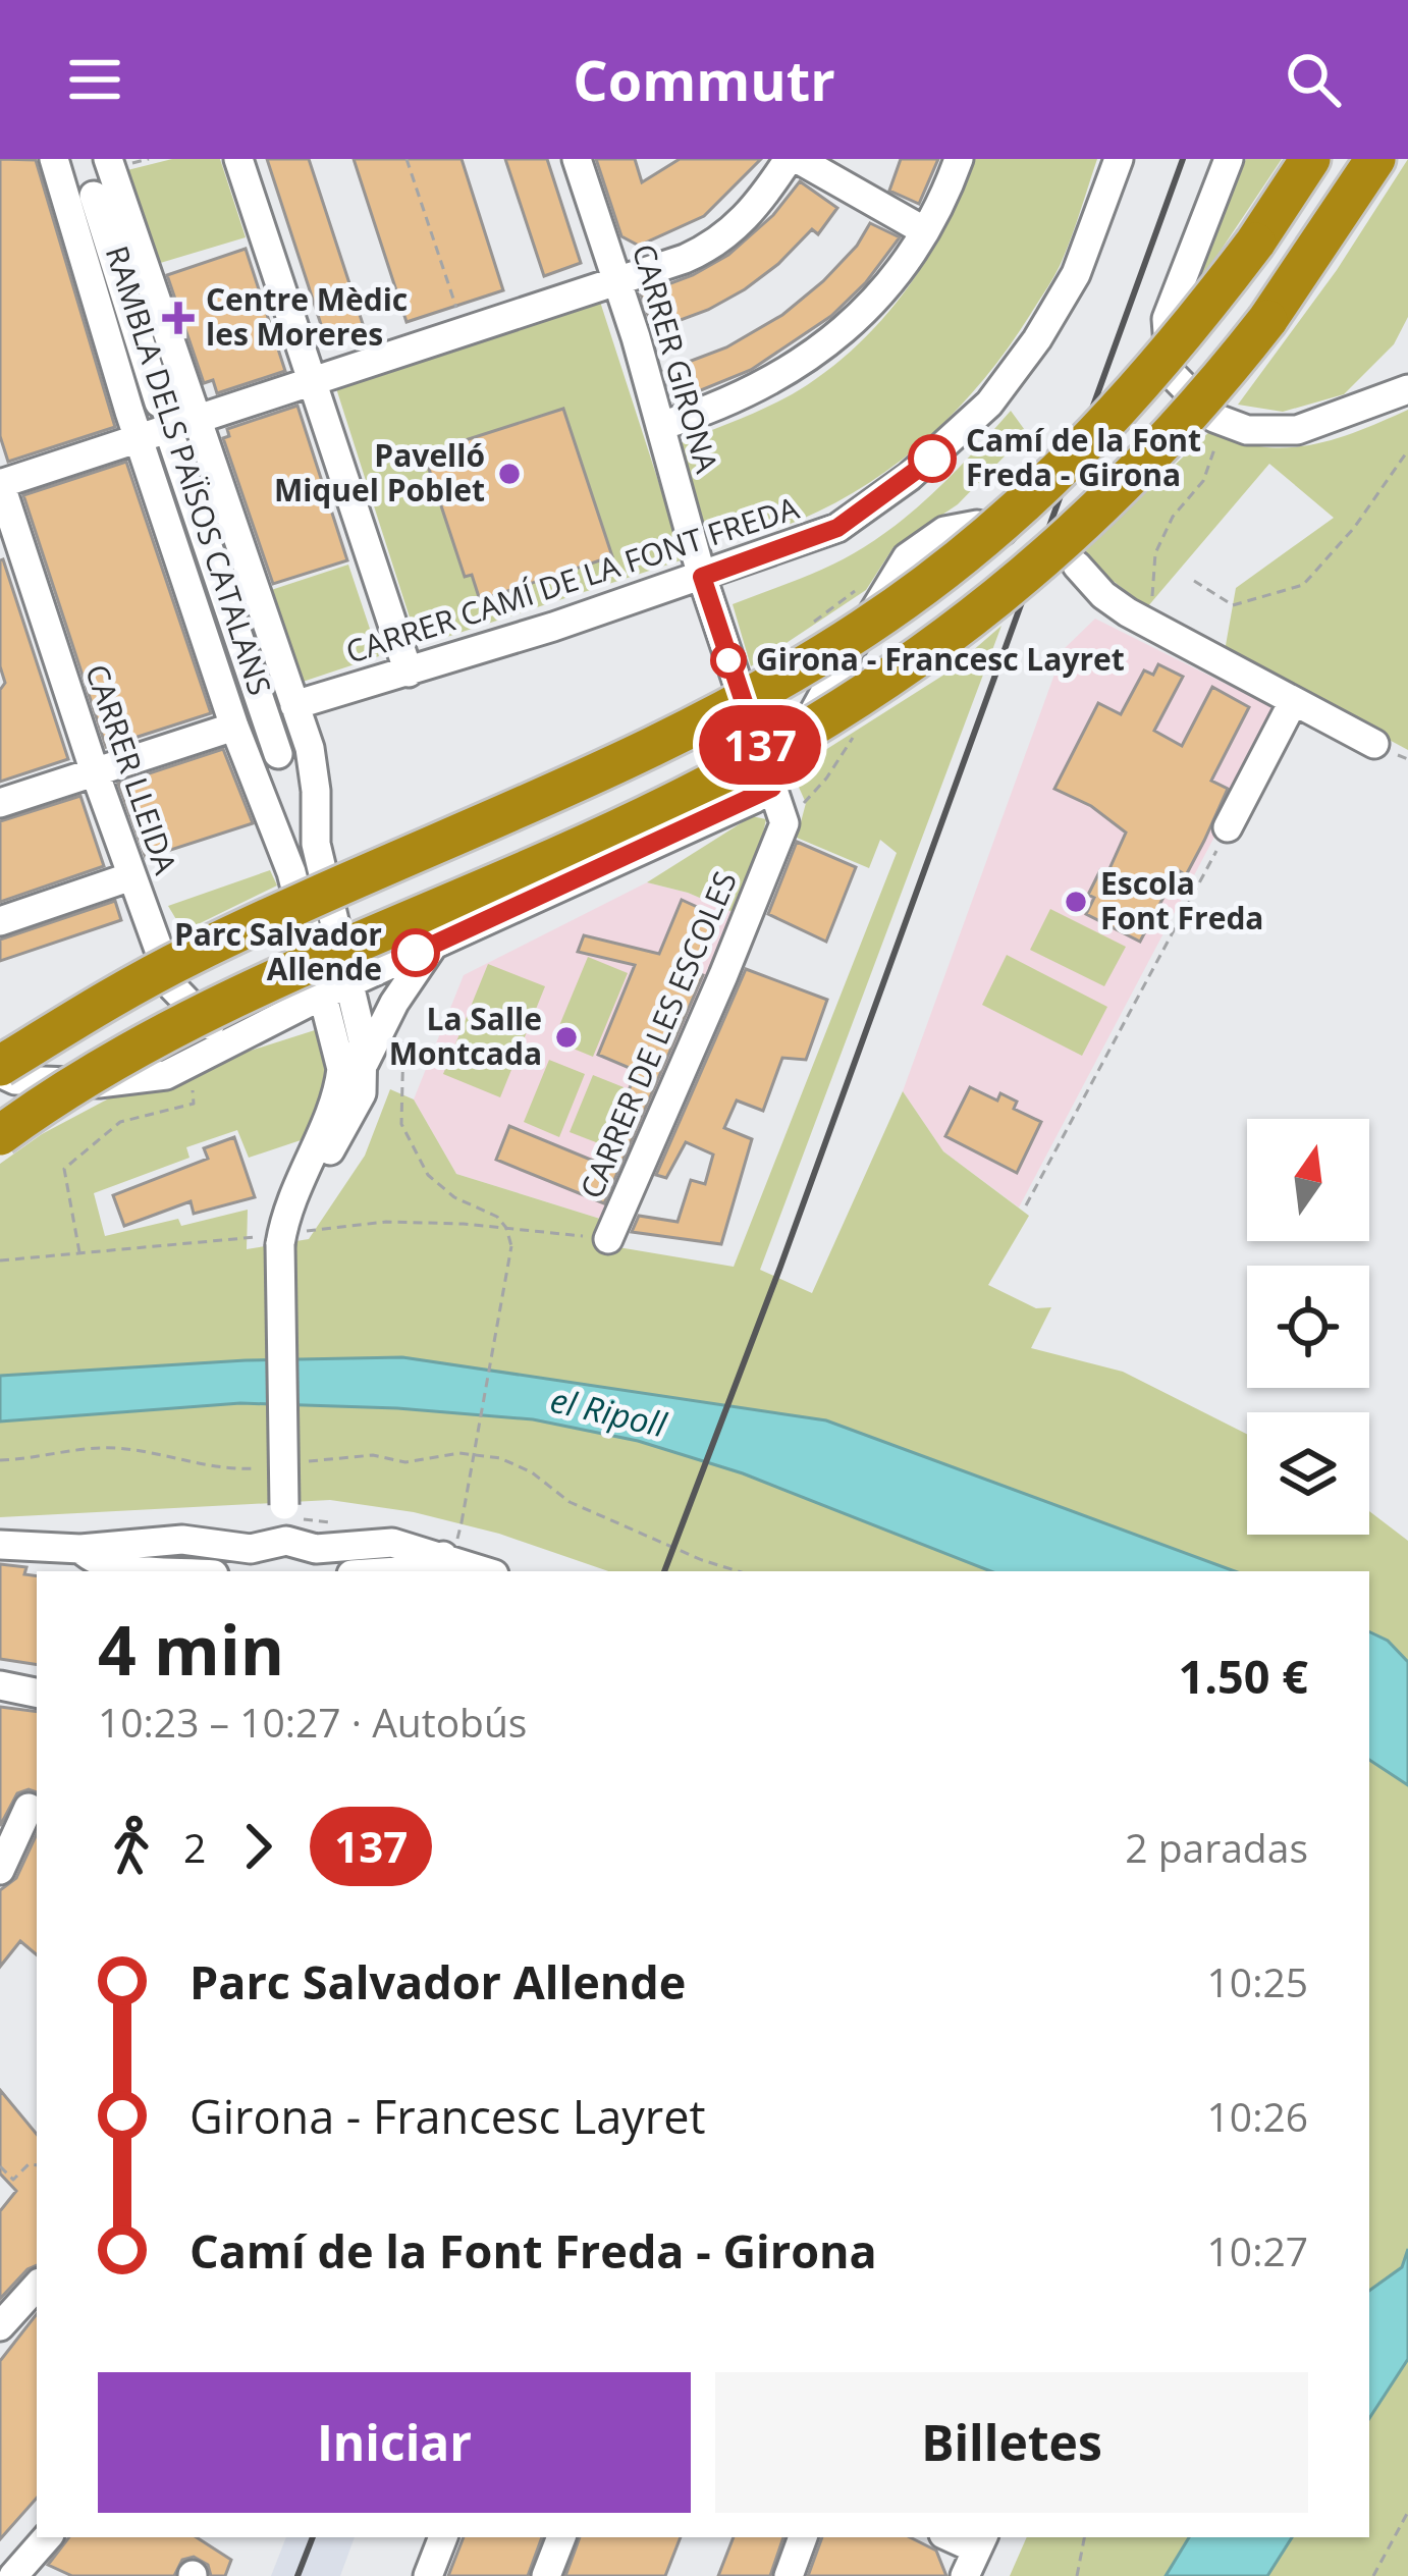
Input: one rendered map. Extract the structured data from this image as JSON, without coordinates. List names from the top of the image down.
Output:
{
  "streets": {
    "street": [
      "CARRER GIRONA",
      "RAMBLA DELS PAÏSOS CATALANS",
      "CARRER CAMÍ DE LA FONT FREDA",
      "CARRER LLEIDA",
      "CARRER DE LES ESCOLES"
    ]
  },
  "crossings": [
    ["CARRER GIRONA", "CARRER CAMÍ DE LA FONT FREDA"],
    ["CARRER GIRONA", "CARRER DE LES ESCOLES"],
    ["RAMBLA DELS PAÏSOS CATALANS", "CARRER CAMÍ DE LA FONT FREDA"]
  ],
  "water": ["el Ripoll"],
  "places": {
    "health": ["Centre Mèdic les Moreres"],
    "other": [
      "Camí de la Font Freda - Girona",
      "Pavelló Miquel Poblet",
      "Girona - Francesc Layret",
      "Escola Font Freda",
      "Parc Salvador Allende",
      "La Salle Montcada"
    ]
  },
  "lines": ["bus line 137"],
  "north": "top",
  "page": {
    "header": "Commutr",
    "on_map": "137",
    "heading": ["4 min", "10:23 – 10:27 · Autobús", "1.50 €"],
    "legs": ["2", "137", "2 paradas"],
    "list": [
      {
        "name": "Parc Salvador Allende",
        "value": "10:25"
      },
      {
        "name": "Girona - Francesc Layret",
        "value": "10:26"
      },
      {
        "name": "Camí de la Font Freda - Girona",
        "value": "10:27"
      }
    ],
    "buttons": ["Iniciar", "Billetes"]
  }
}
